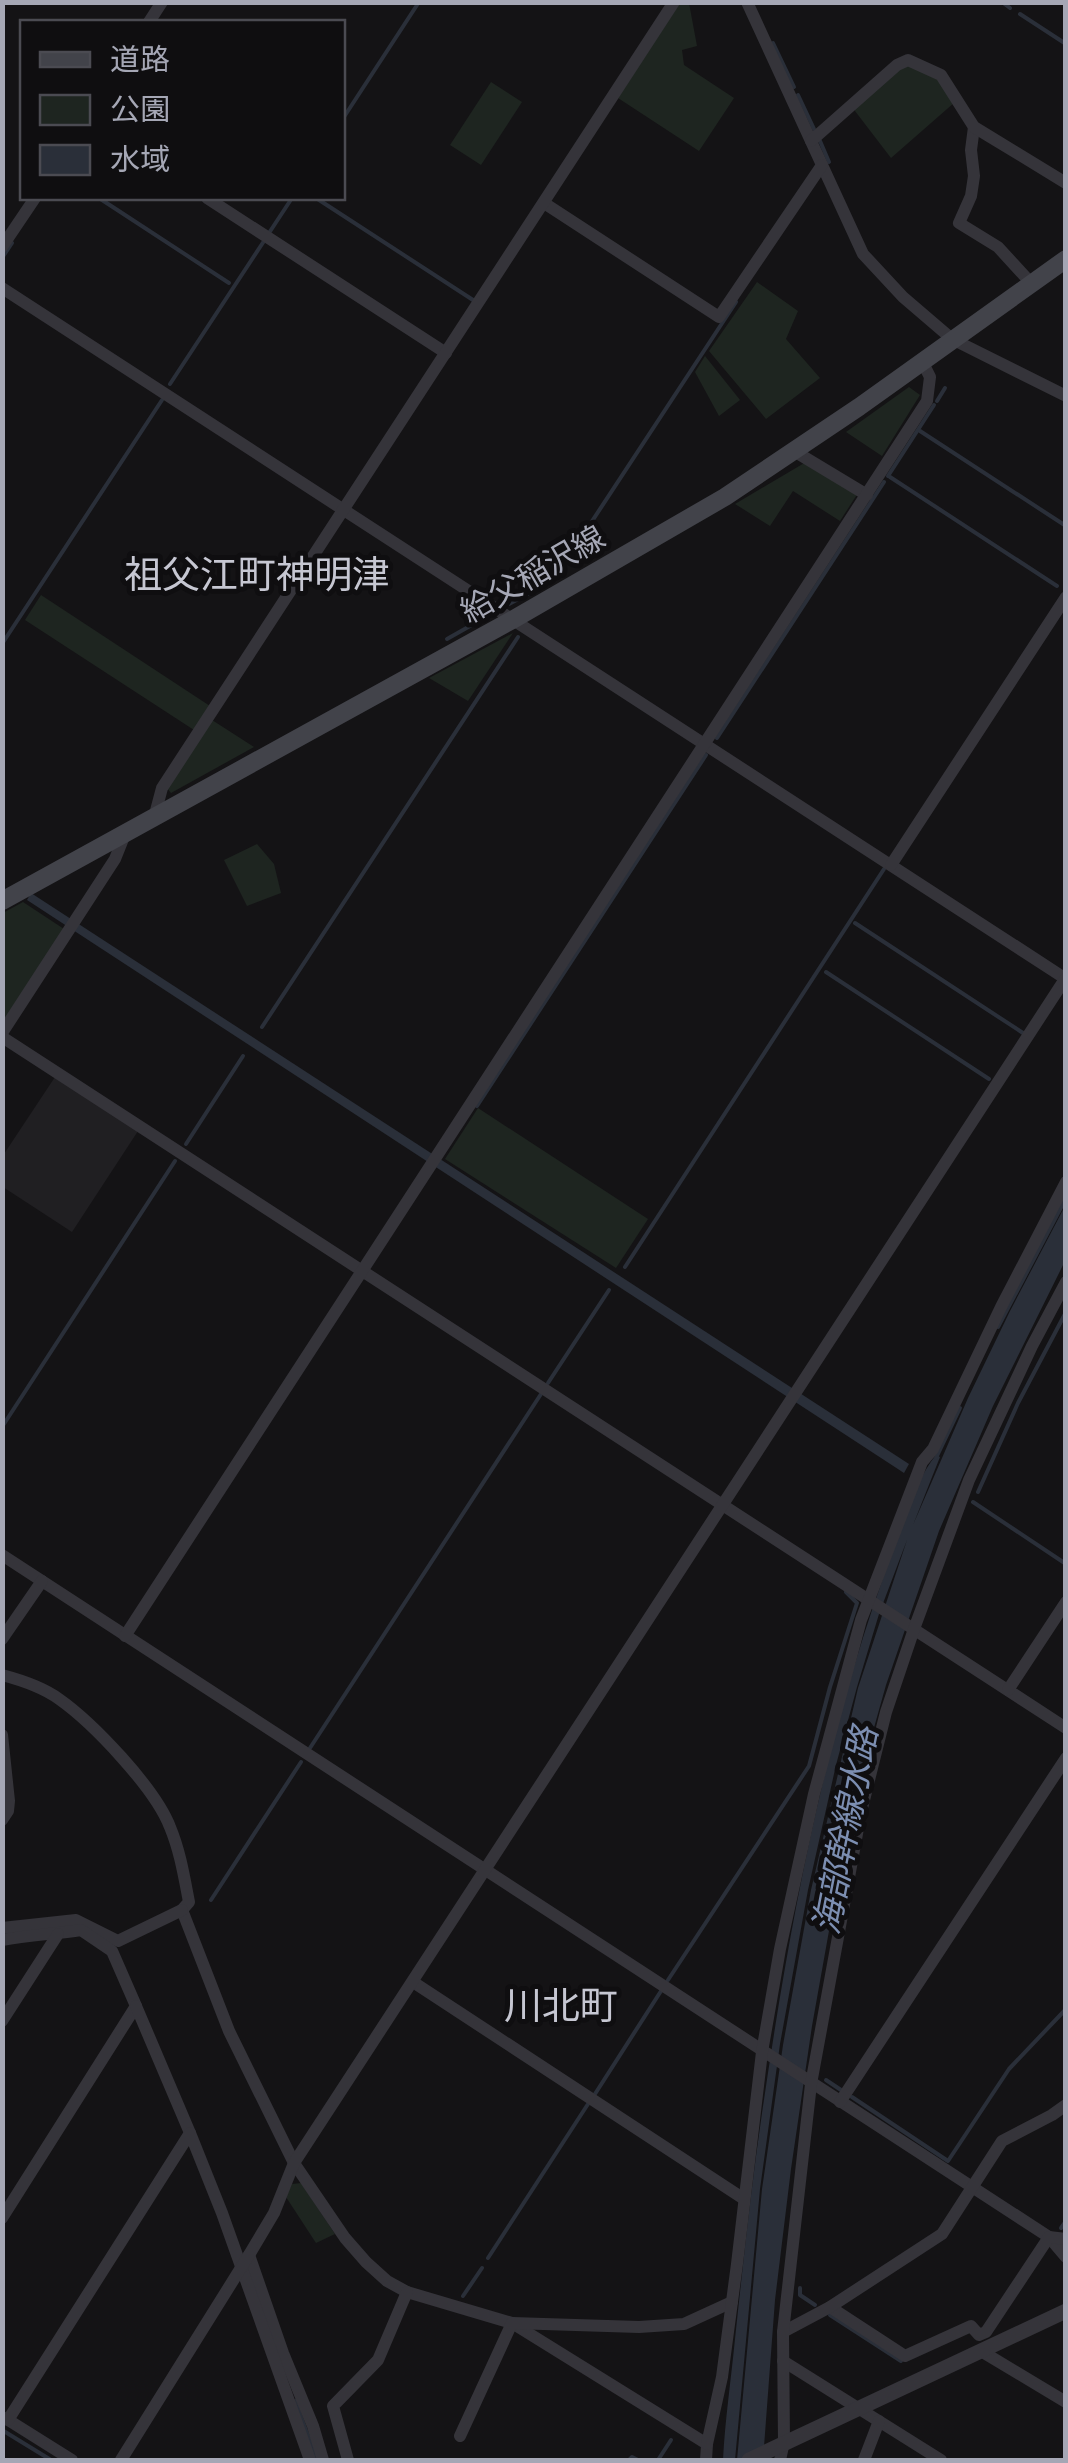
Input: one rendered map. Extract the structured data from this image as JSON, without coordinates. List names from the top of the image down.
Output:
{
  "streets": {
    "main road": ["給父稲沢線"]
  },
  "districts": ["祖父江町神明津", "川北町"],
  "water": ["海部幹線水路"],
  "legend": ["道路", "公園", "水域"]
}
